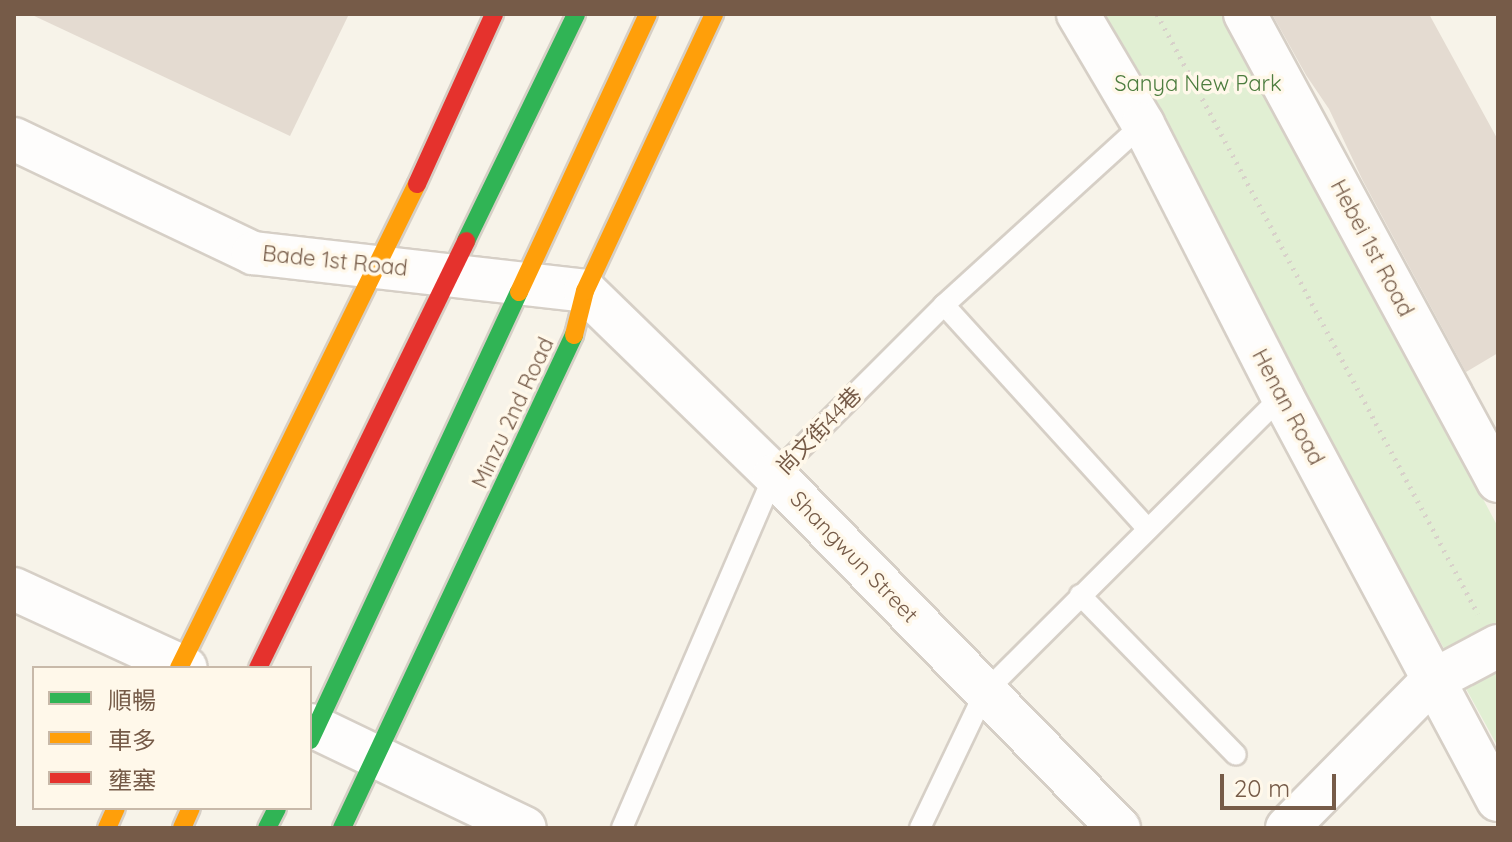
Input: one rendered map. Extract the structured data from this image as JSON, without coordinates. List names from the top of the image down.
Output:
{
  "streets": {
    "street": [
      "Hebei 1st Road",
      "Bade 1st Road",
      "Henan Road",
      "Minzu 2nd Road",
      "Shangwun Street"
    ],
    "lane": ["尚文街44巷"]
  },
  "crossings": [
    ["Bade 1st Road", "Minzu 2nd Road"],
    ["Bade 1st Road", "Shangwun Street"],
    ["Henan Road", "尚文街44巷"],
    ["Minzu 2nd Road", "Shangwun Street"],
    ["尚文街44巷", "Shangwun Street"]
  ],
  "parks": ["Sanya New Park"],
  "legend": ["順暢", "車多", "壅塞"],
  "scale_bar": "20 m"
}
